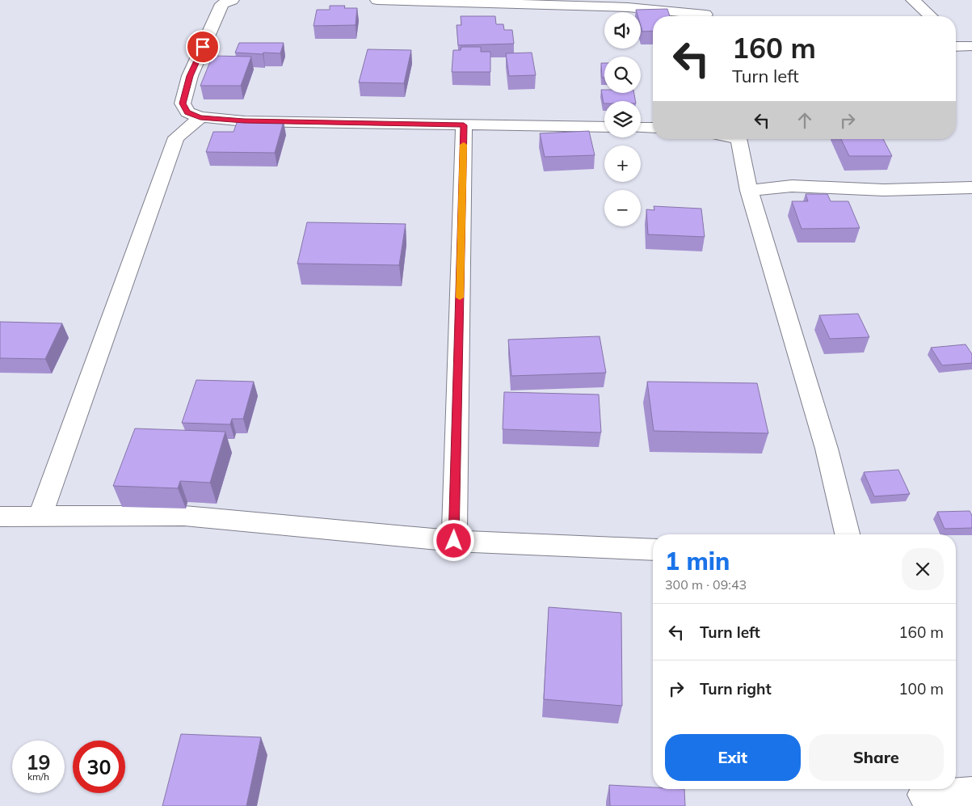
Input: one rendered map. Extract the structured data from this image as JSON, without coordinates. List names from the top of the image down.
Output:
{
  "page": {
    "map_buttons": ["+", "−"],
    "turn": ["160 m", "Turn left"],
    "heading": ["1 min", "300 m · 09:43"],
    "list": [
      {
        "name": "Turn left",
        "value": "160 m"
      },
      {
        "name": "Turn right",
        "value": "100 m"
      }
    ],
    "buttons": ["Exit", "Share"],
    "speed": "19 km/h",
    "limit": "30"
  }
}
